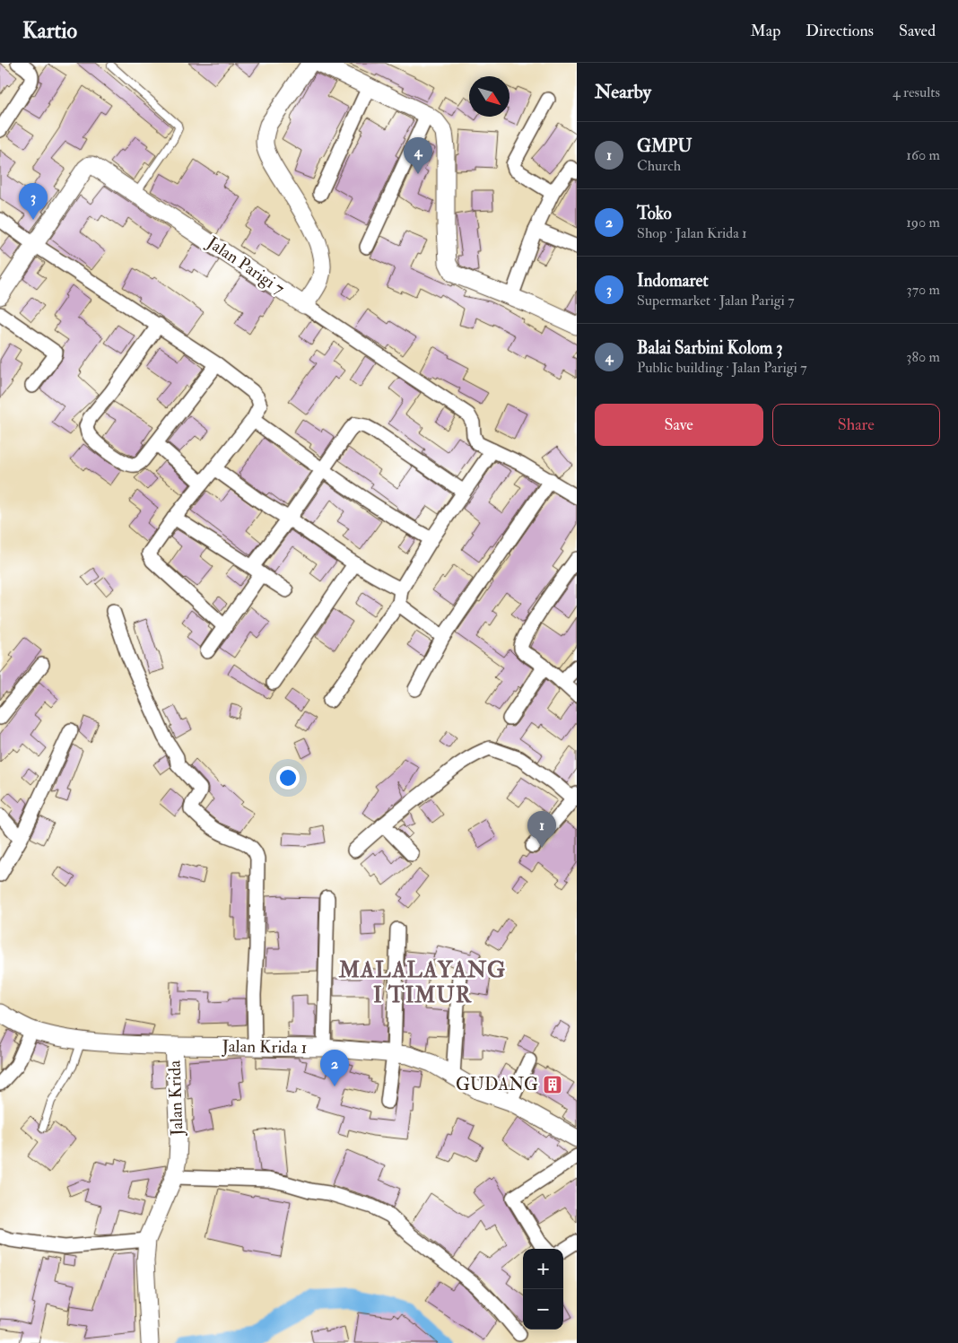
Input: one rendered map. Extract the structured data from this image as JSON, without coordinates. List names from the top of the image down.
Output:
{
  "streets": {
    "street": ["Jalan Parigi 7", "Jalan Krida 1", "Jalan Krida"]
  },
  "crossings": [
    ["Jalan Krida 1", "Jalan Krida"]
  ],
  "districts": ["MALALAYANG I TIMUR"],
  "places": {
    "building": ["GUDANG"]
  },
  "north": "bottom right",
  "page": {
    "header": "Kartio",
    "nav": ["Map", "Directions", "Saved"],
    "heading": ["Nearby", "4 results"],
    "list": [
      {
        "mark": "1",
        "name": "GMPU",
        "note": "Church",
        "value": "160 m"
      },
      {
        "mark": "2",
        "name": "Toko",
        "note": "Shop · Jalan Krida 1",
        "value": "190 m"
      },
      {
        "mark": "3",
        "name": "Indomaret",
        "note": "Supermarket · Jalan Parigi 7",
        "value": "370 m"
      },
      {
        "mark": "4",
        "name": "Balai Sarbini Kolom 3",
        "note": "Public building · Jalan Parigi 7",
        "value": "380 m"
      }
    ],
    "pins": [
      "4",
      "3",
      "1",
      "2"
    ],
    "buttons": ["Save", "Share"],
    "map_buttons": ["+", "−"]
  }
}
